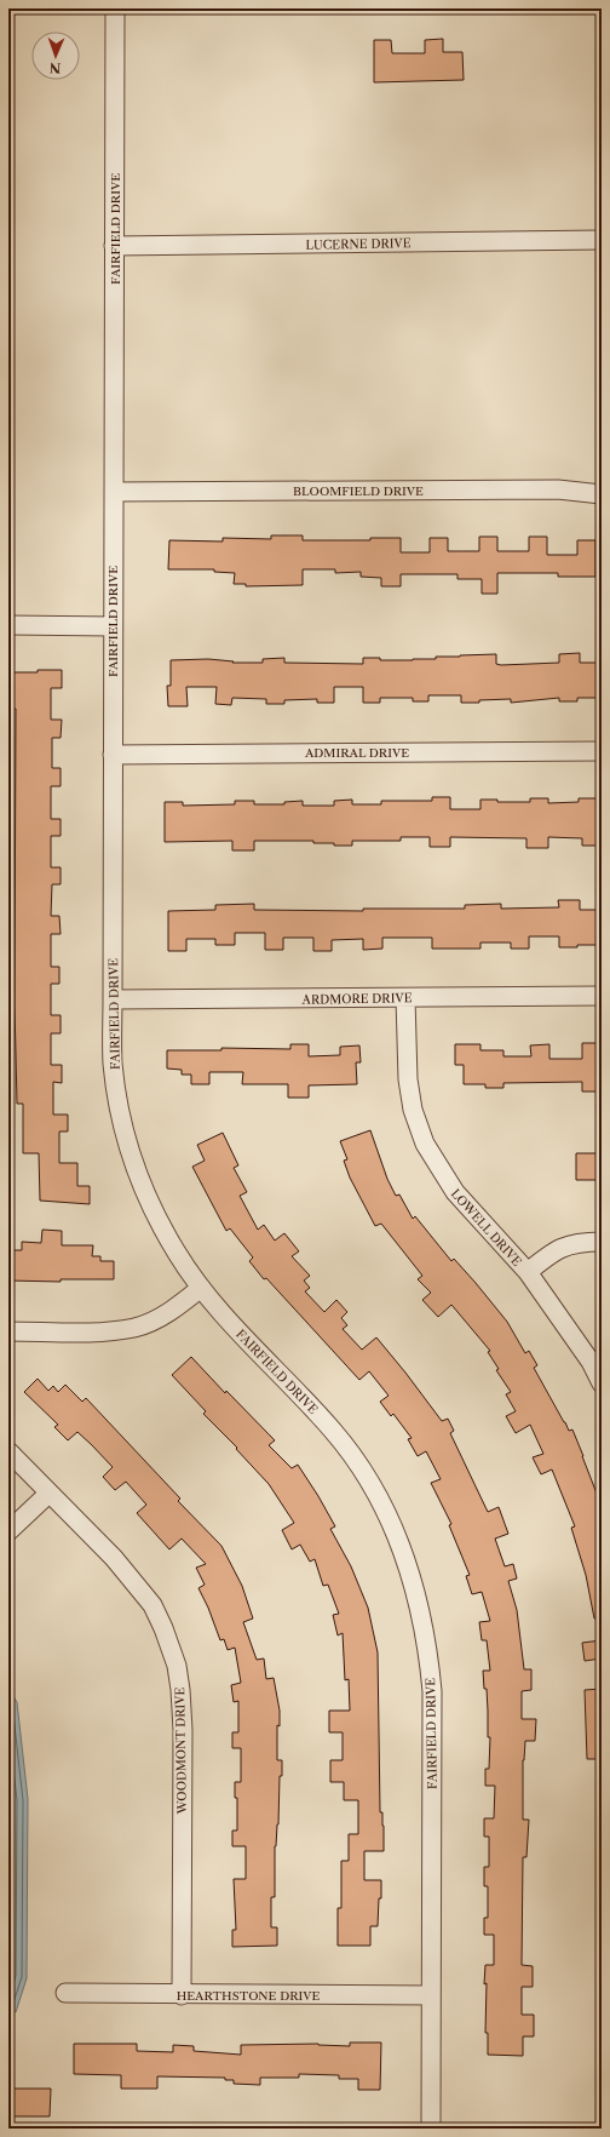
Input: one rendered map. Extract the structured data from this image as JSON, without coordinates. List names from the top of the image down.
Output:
{
  "streets": {
    "street": [
      "FAIRFIELD DRIVE",
      "LUCERNE DRIVE",
      "BLOOMFIELD DRIVE",
      "ADMIRAL DRIVE",
      "ARDMORE DRIVE",
      "LOWELL DRIVE",
      "WOODMONT DRIVE",
      "HEARTHSTONE DRIVE"
    ]
  },
  "crossings": [
    ["FAIRFIELD DRIVE", "LUCERNE DRIVE"],
    ["FAIRFIELD DRIVE", "BLOOMFIELD DRIVE"],
    ["FAIRFIELD DRIVE", "ADMIRAL DRIVE"],
    ["FAIRFIELD DRIVE", "ARDMORE DRIVE"],
    ["FAIRFIELD DRIVE", "HEARTHSTONE DRIVE"],
    ["ARDMORE DRIVE", "LOWELL DRIVE"],
    ["WOODMONT DRIVE", "HEARTHSTONE DRIVE"]
  ],
  "north": "bottom"
}
